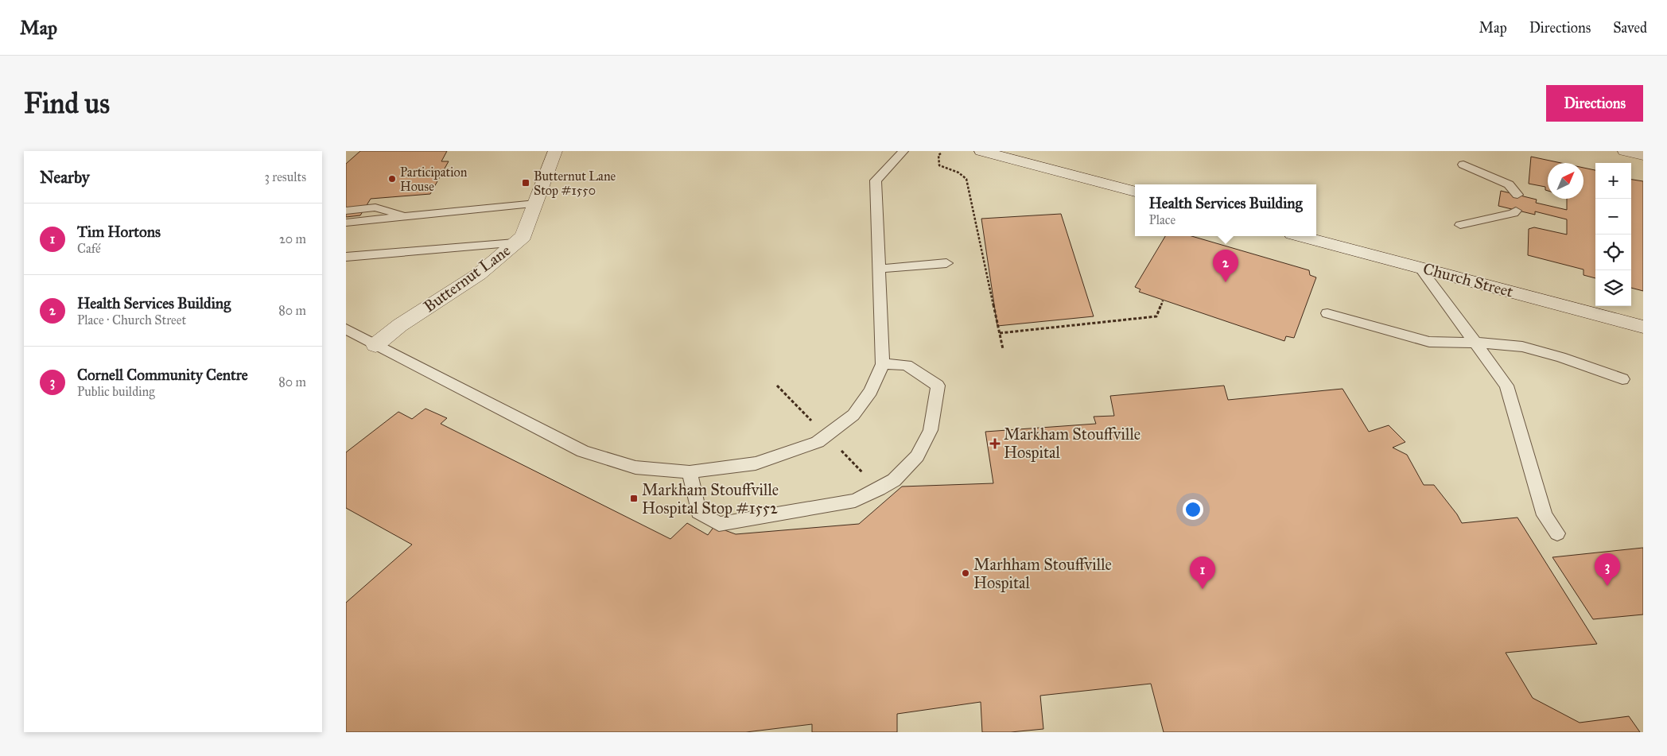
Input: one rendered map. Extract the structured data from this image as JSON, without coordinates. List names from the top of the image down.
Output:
{
  "streets": {
    "street": ["Butternut Lane", "Church Street"]
  },
  "places": {
    "other": ["Participation House", "Marhham Stouffville Hospital"],
    "transit": ["Butternut Lane Stop #1550", "Markham Stouffville Hospital Stop #1552"],
    "health": ["Markham Stouffville Hospital"]
  },
  "north": "top right",
  "page": {
    "header": "Map",
    "nav": ["Map", "Directions", "Saved"],
    "buttons": "Directions",
    "title": "Find us",
    "heading": ["Nearby", "3 results"],
    "map_buttons": ["+", "−"],
    "popup": ["Health Services Building", "Place"],
    "list": [
      {
        "mark": "1",
        "name": "Tim Hortons",
        "note": "Café",
        "value": "20 m"
      },
      {
        "mark": "2",
        "name": "Health Services Building",
        "note": "Place · Church Street",
        "value": "80 m"
      },
      {
        "mark": "3",
        "name": "Cornell Community Centre",
        "note": "Public building",
        "value": "80 m"
      }
    ],
    "pins": ["2", "3", "1"]
  }
}
